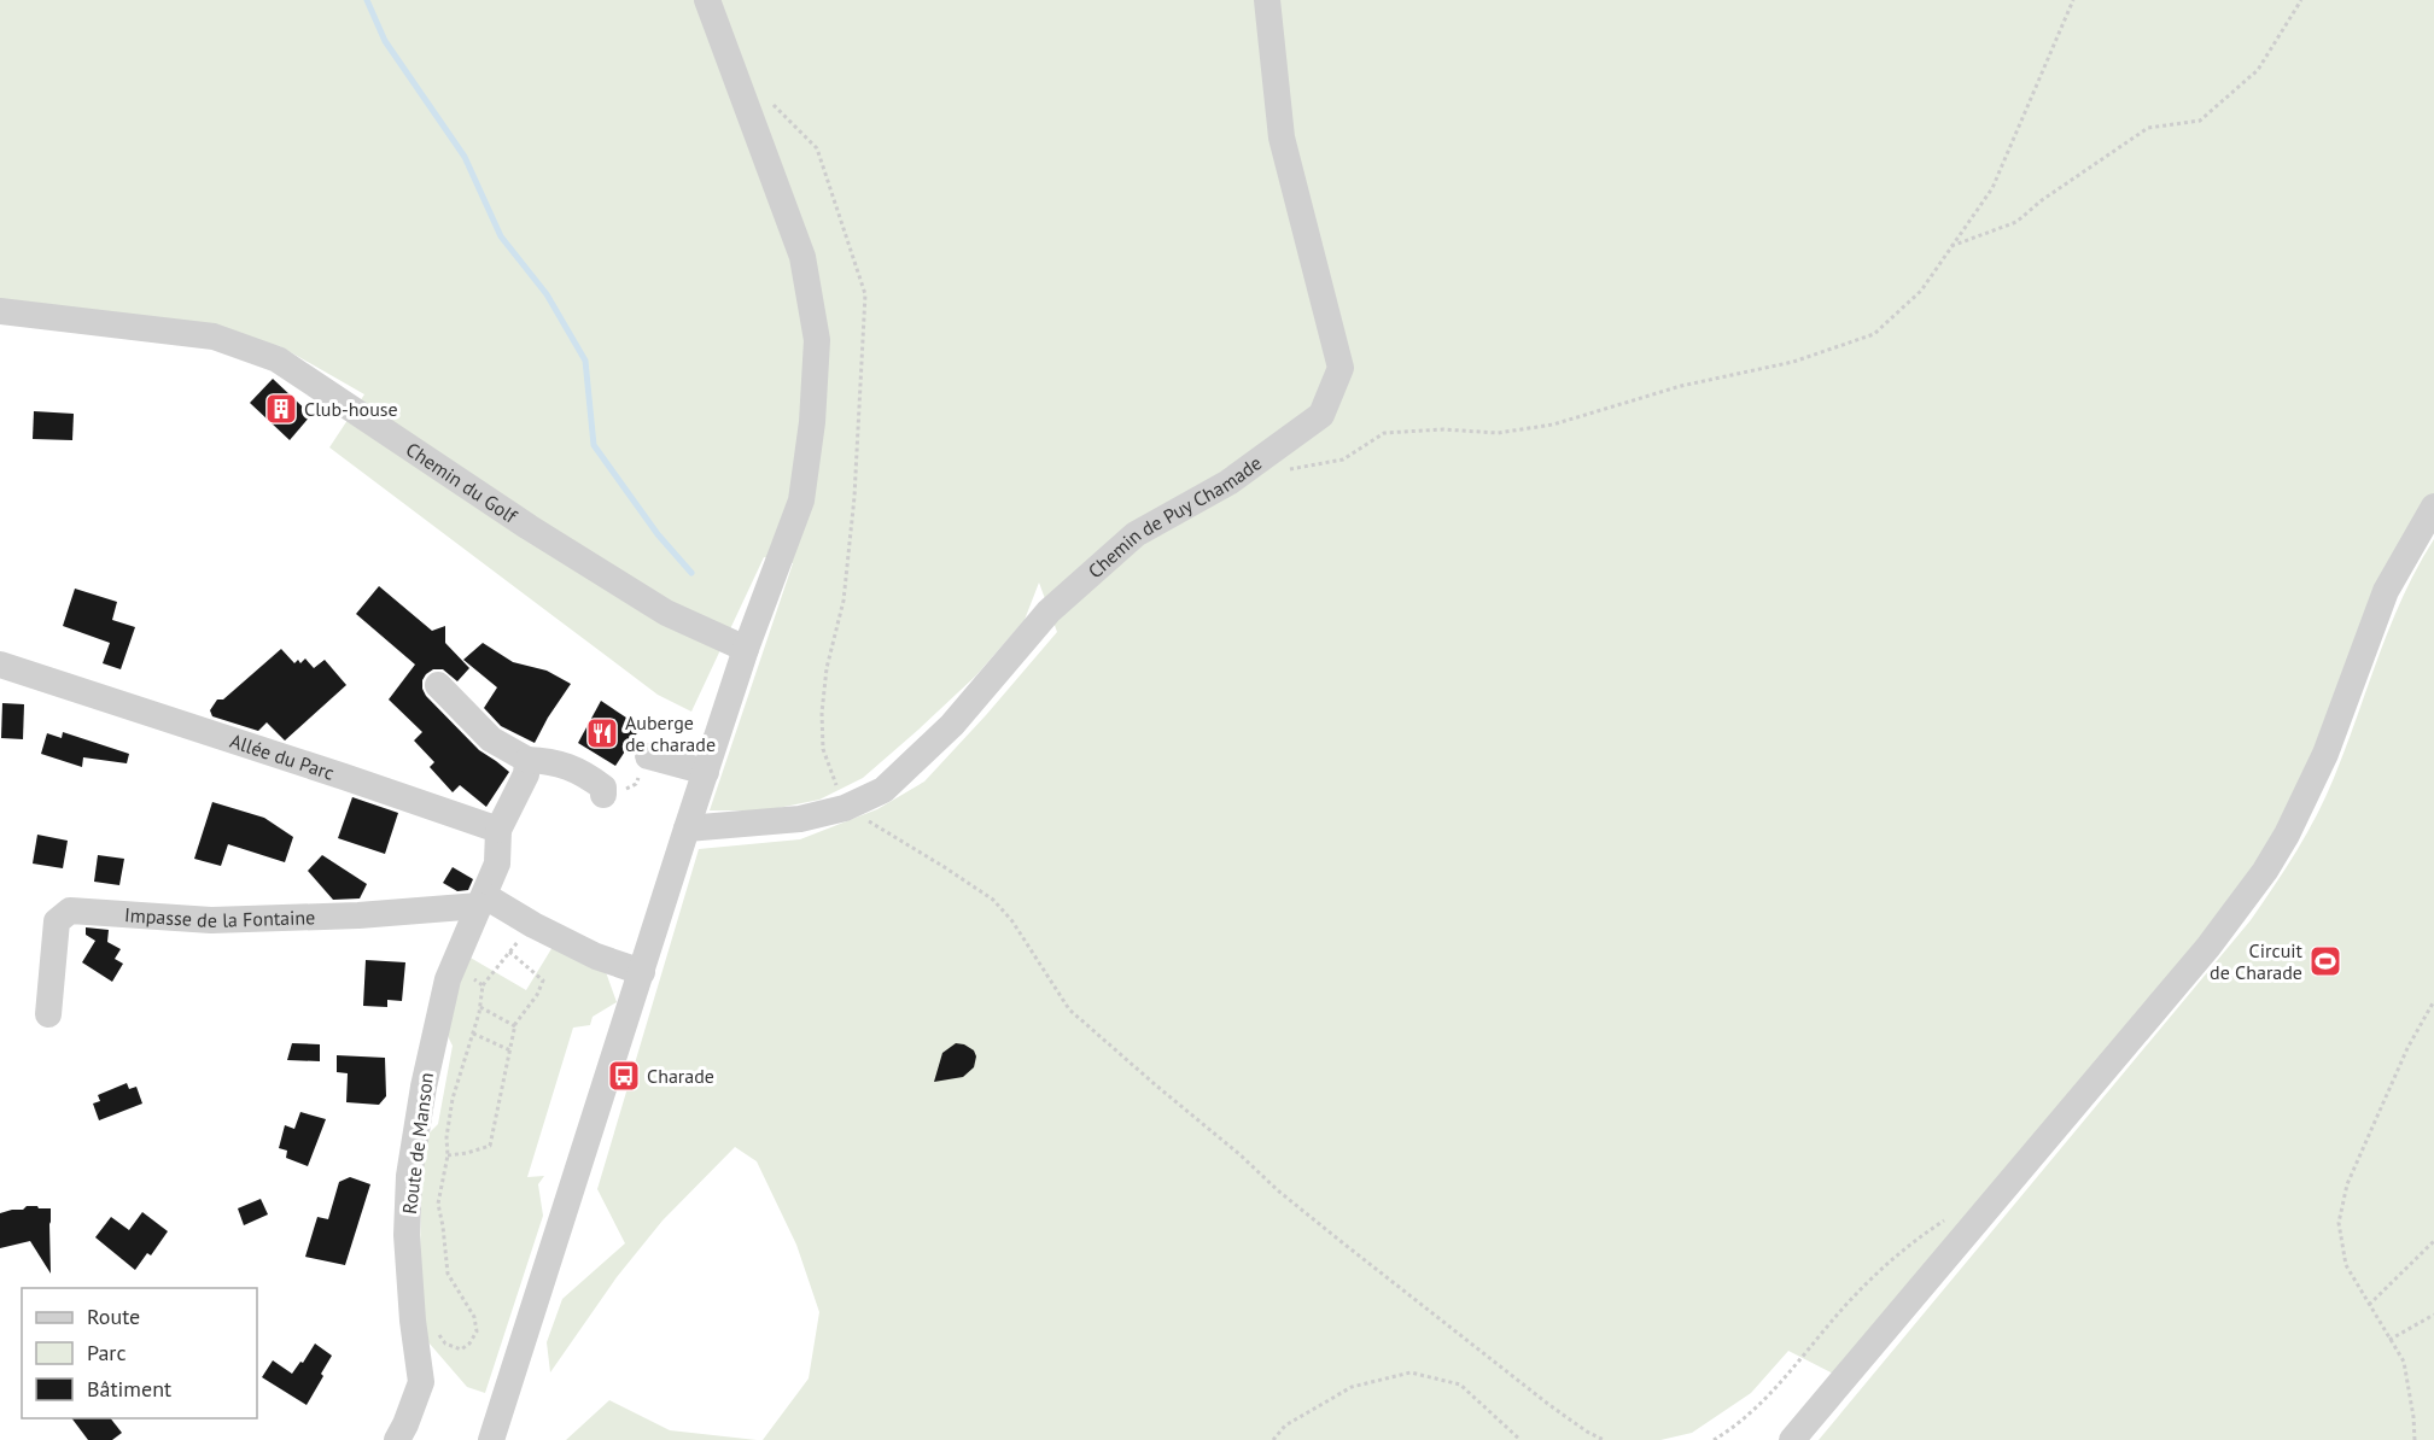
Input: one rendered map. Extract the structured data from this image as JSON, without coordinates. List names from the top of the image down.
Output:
{
  "streets": {
    "street": [
      "Chemin du Golf",
      "Chemin de Puy Chamade",
      "Allée du Parc",
      "Impasse de la Fontaine",
      "Route de Manson"
    ]
  },
  "crossings": [
    ["Impasse de la Fontaine", "Route de Manson"]
  ],
  "places": {
    "building": ["Club-house"],
    "restaurant": ["Auberge de charade"],
    "sports": ["Circuit de Charade"],
    "bus stop": ["Charade"]
  },
  "legend": ["Route", "Parc", "Bâtiment"]
}
